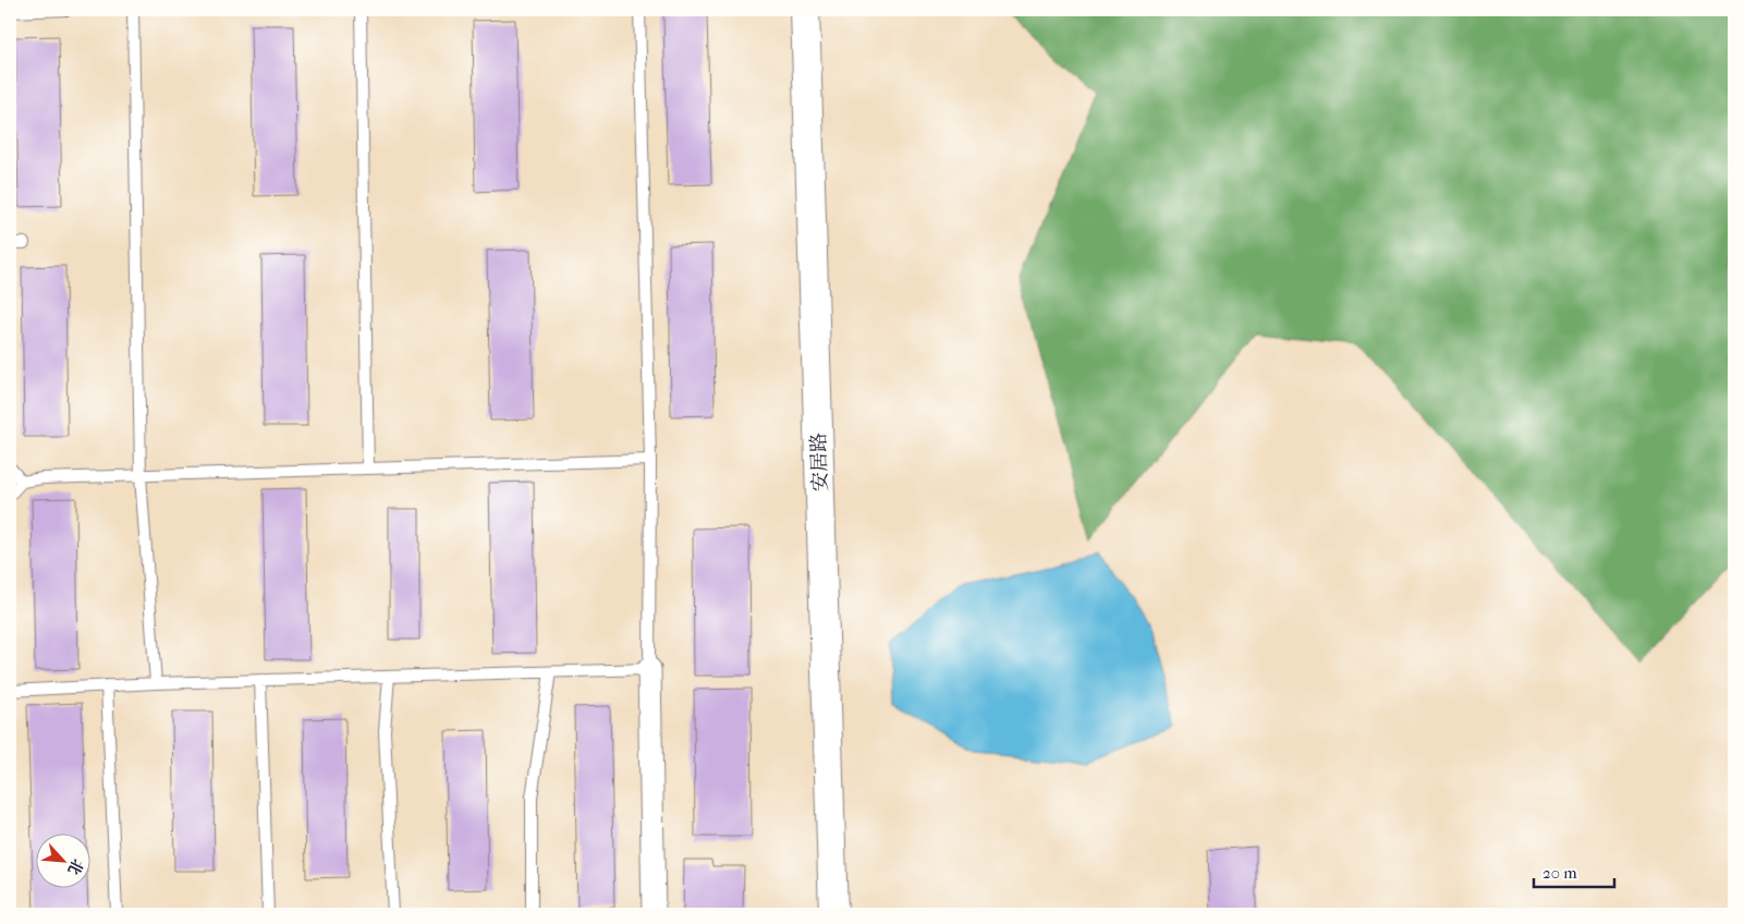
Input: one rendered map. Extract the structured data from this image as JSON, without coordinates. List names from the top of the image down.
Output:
{
  "streets": {
    "street": ["安居路"]
  },
  "scale_bar": "20 m",
  "north": "bottom right"
}
